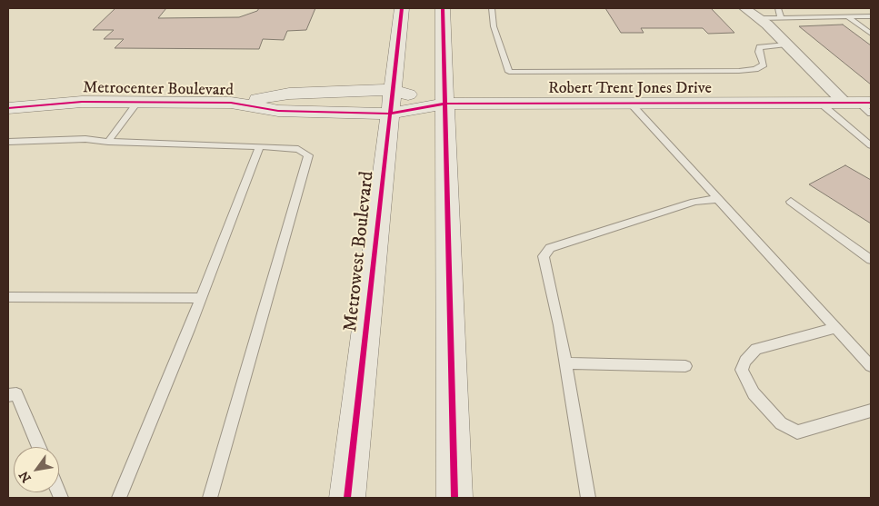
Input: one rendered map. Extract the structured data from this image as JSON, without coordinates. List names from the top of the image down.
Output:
{
  "streets": {
    "street": ["Robert Trent Jones Drive", "Metrocenter Boulevard", "Metrowest Boulevard"]
  },
  "crossings": [
    ["Robert Trent Jones Drive", "Metrocenter Boulevard"],
    ["Robert Trent Jones Drive", "Metrowest Boulevard"],
    ["Metrocenter Boulevard", "Metrowest Boulevard"]
  ],
  "north": "bottom left"
}
